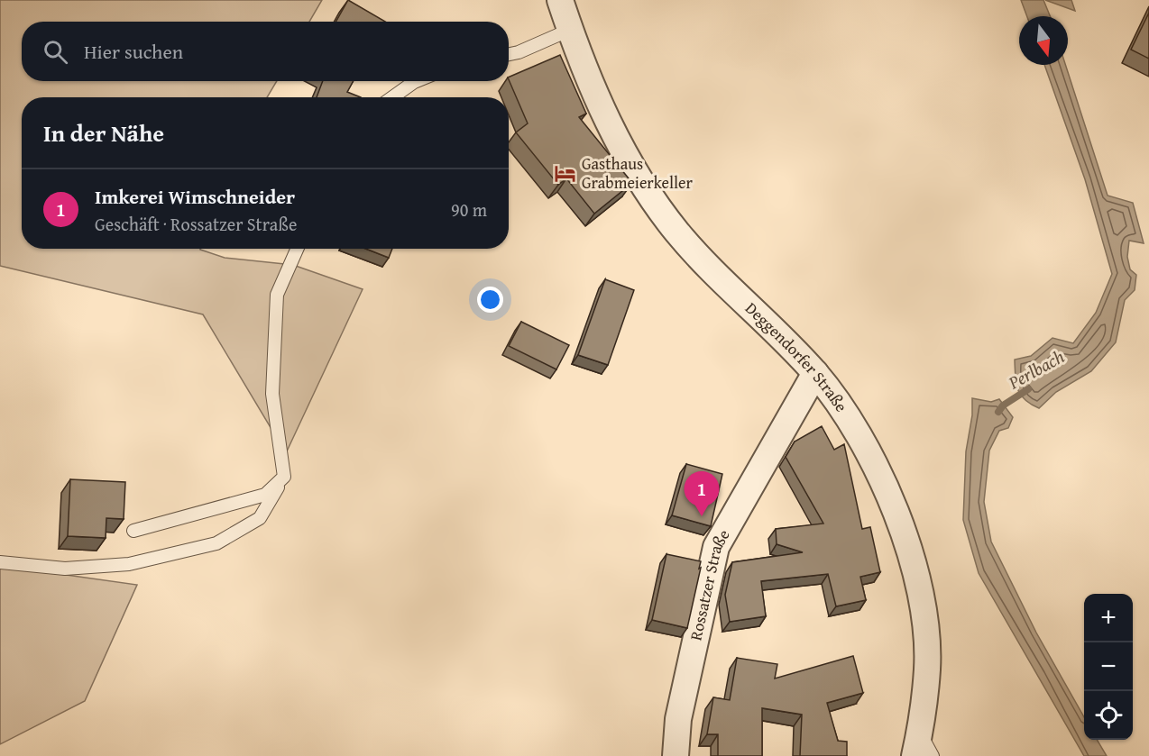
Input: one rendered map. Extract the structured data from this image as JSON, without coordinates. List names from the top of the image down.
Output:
{
  "streets": {
    "street": ["Deggendorfer Straße", "Rossatzer Straße"]
  },
  "crossings": [
    ["Deggendorfer Straße", "Rossatzer Straße"]
  ],
  "water": ["Perlbach"],
  "places": {
    "hotel": ["Gasthaus Grabmeierkeller"]
  },
  "north": "bottom",
  "page": {
    "search": "Hier suchen",
    "heading": "In der Nähe",
    "list": [
      {
        "mark": "1",
        "name": "Imkerei Wimschneider",
        "note": "Geschäft · Rossatzer Straße",
        "value": "90 m"
      }
    ],
    "pins": "1",
    "map_buttons": ["+", "−"]
  }
}
